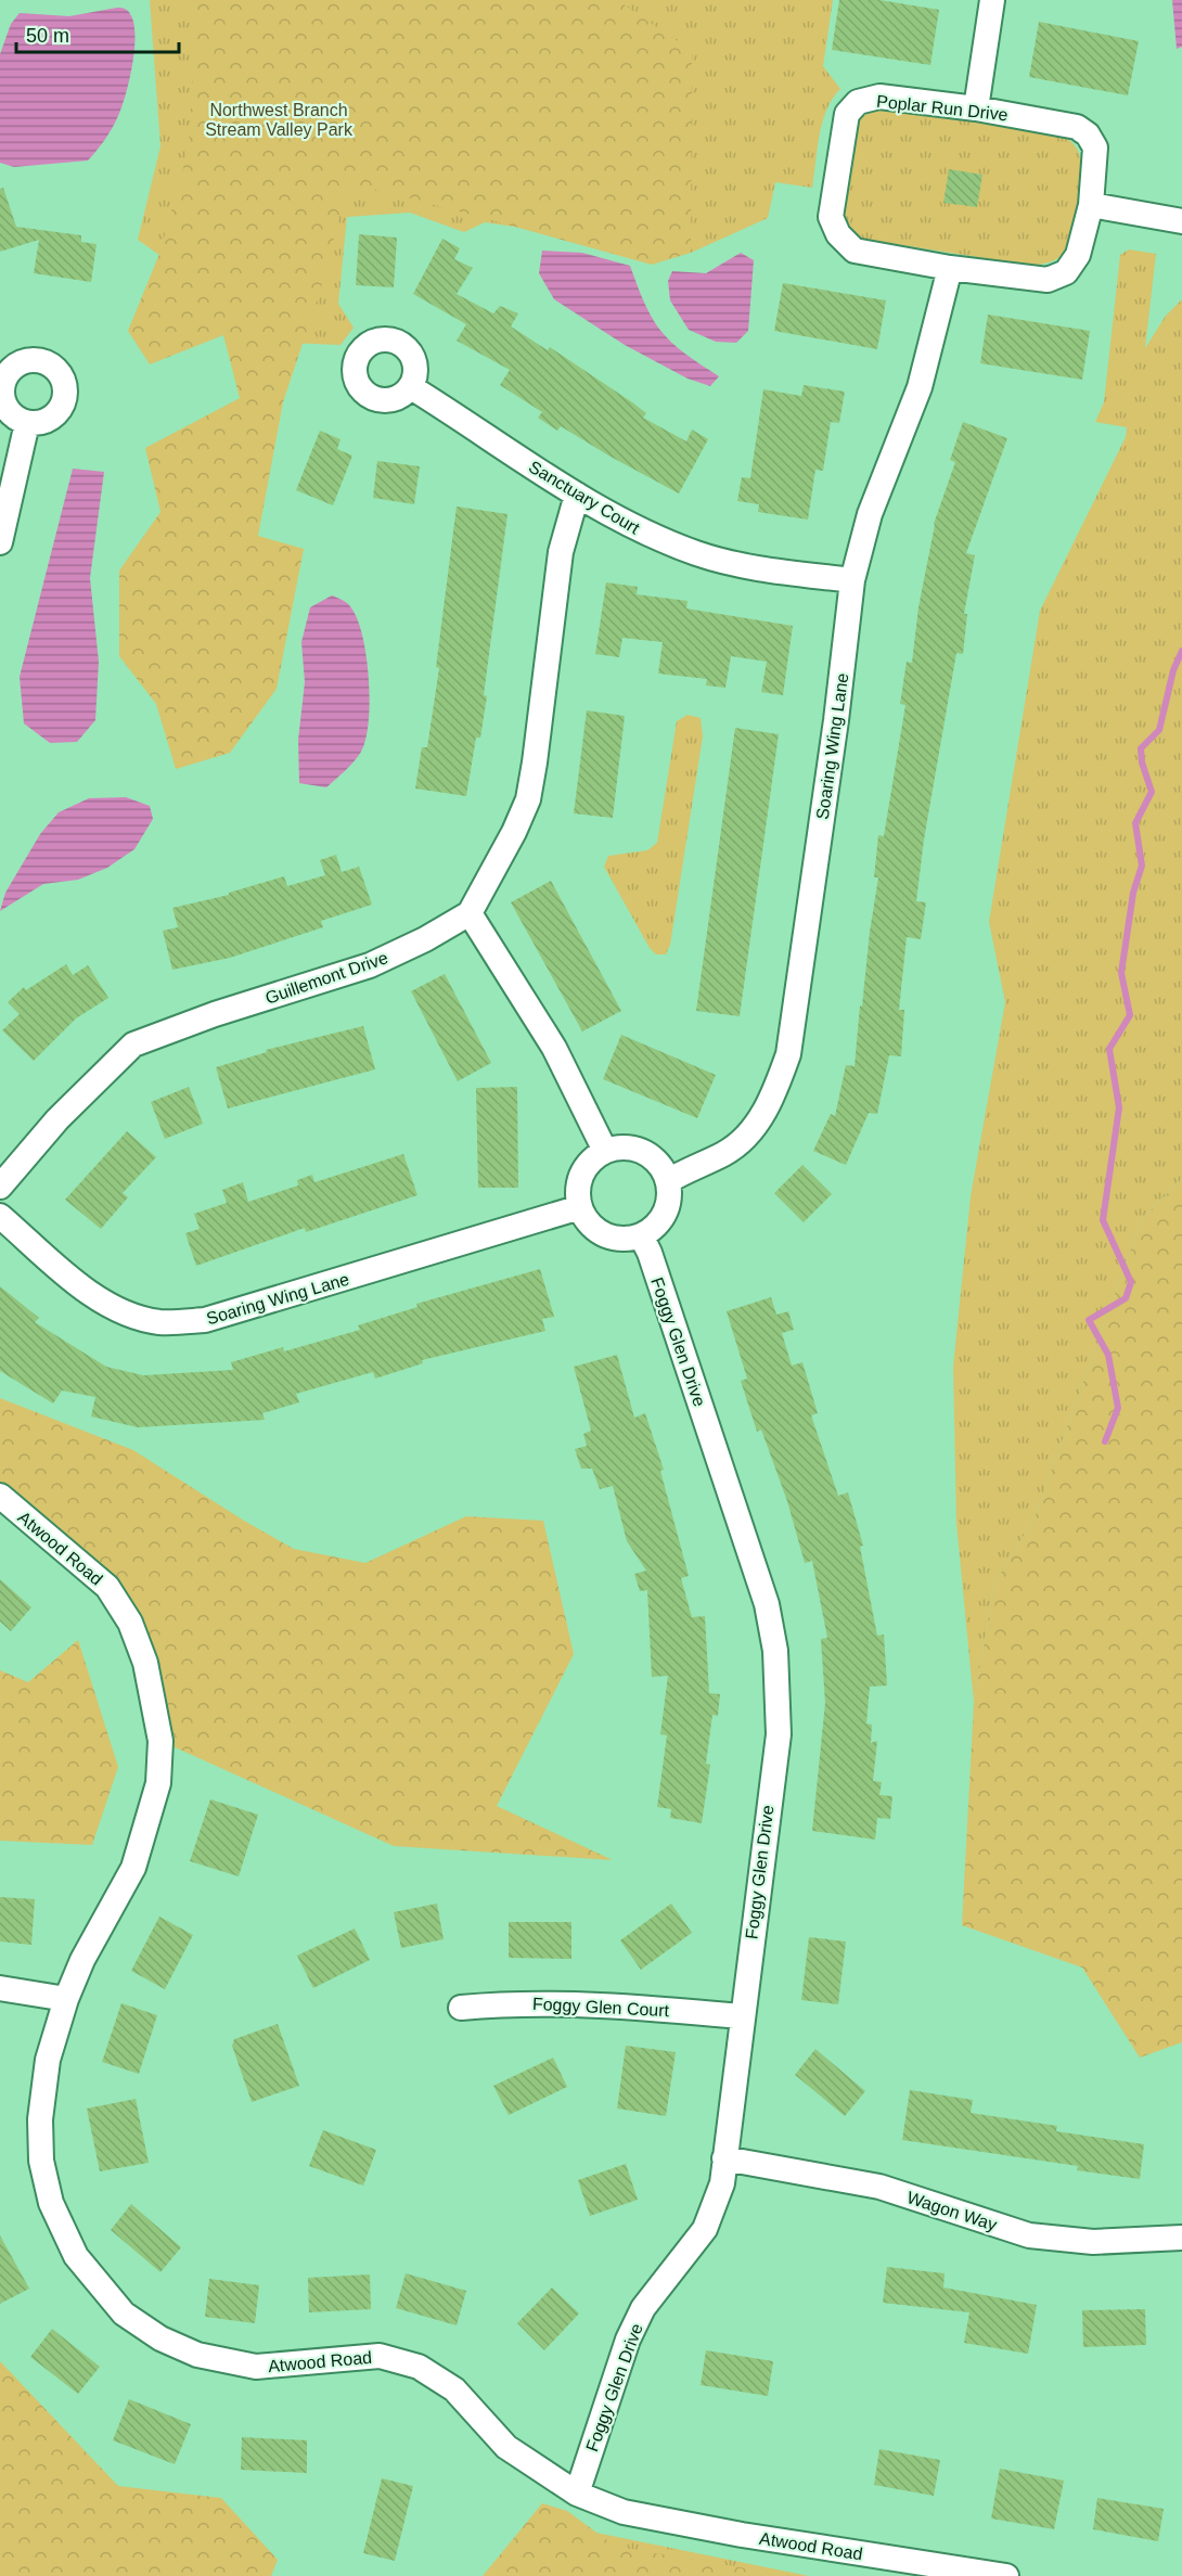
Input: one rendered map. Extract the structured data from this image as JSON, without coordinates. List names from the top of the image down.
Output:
{
  "streets": {
    "street": [
      "Poplar Run Drive",
      "Sanctuary Court",
      "Soaring Wing Lane",
      "Guillemont Drive",
      "Foggy Glen Drive",
      "Atwood Road",
      "Foggy Glen Court",
      "Wagon Way"
    ]
  },
  "crossings": [
    ["Poplar Run Drive", "Soaring Wing Lane"],
    ["Sanctuary Court", "Soaring Wing Lane"],
    ["Soaring Wing Lane", "Foggy Glen Drive"],
    ["Foggy Glen Drive", "Atwood Road"],
    ["Foggy Glen Drive", "Foggy Glen Court"],
    ["Foggy Glen Drive", "Wagon Way"]
  ],
  "parks": ["Northwest Branch Stream Valley Park"],
  "scale_bar": "50 m"
}
